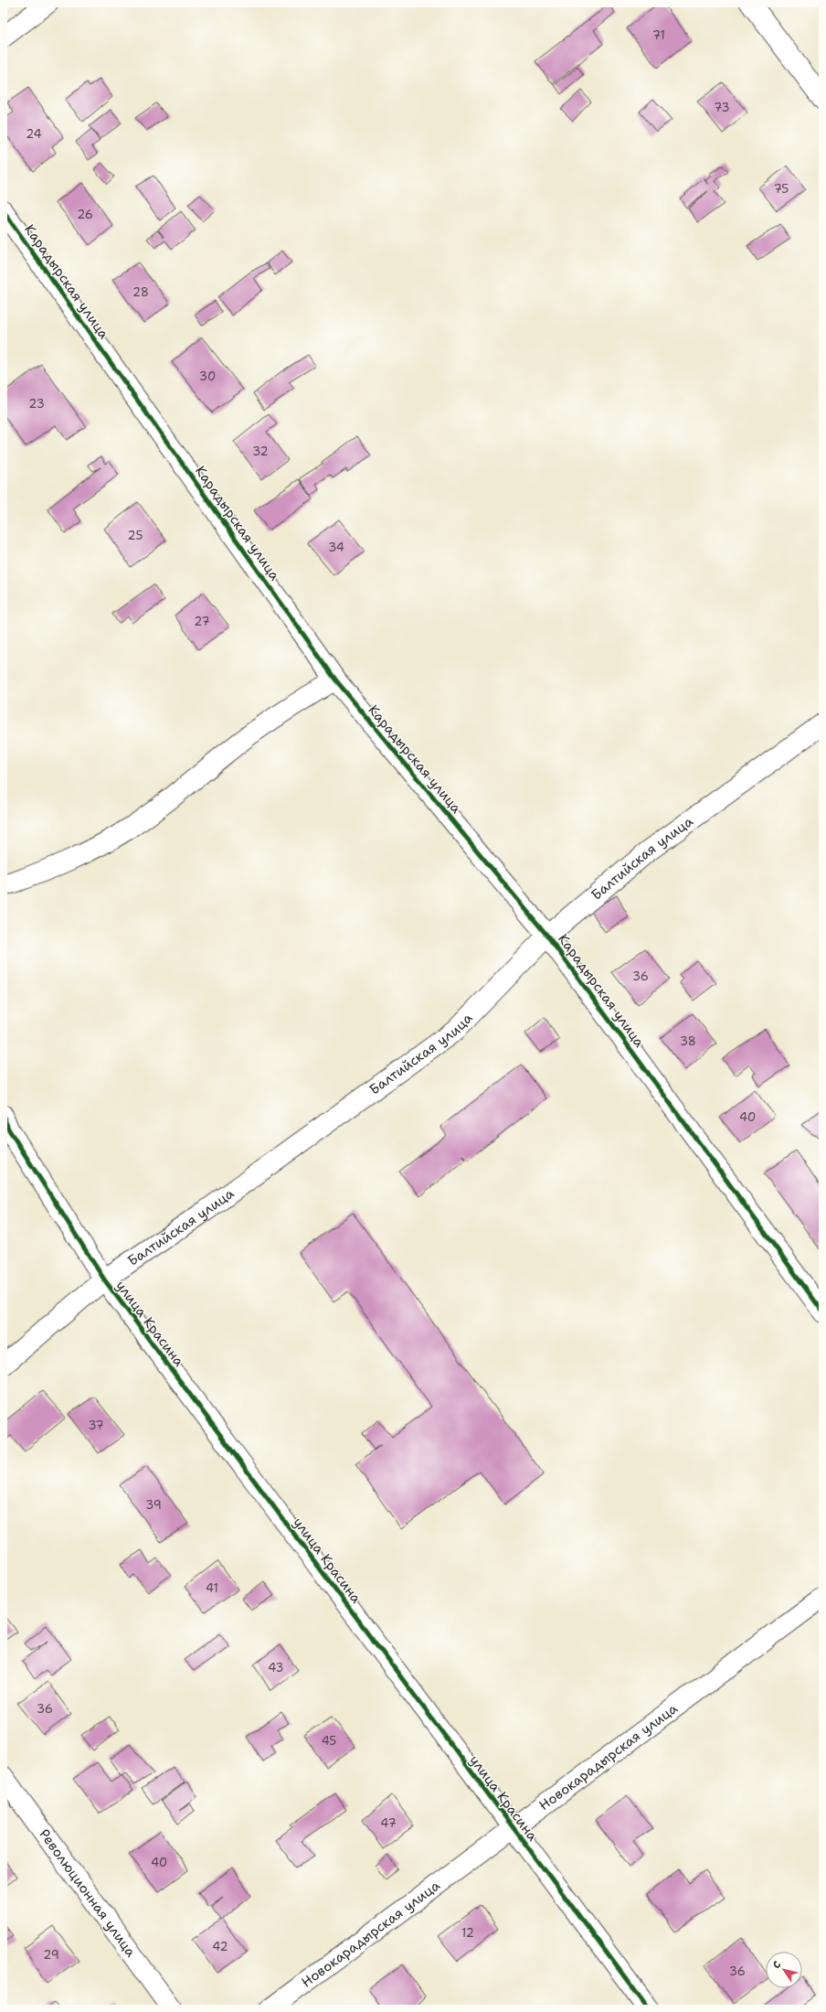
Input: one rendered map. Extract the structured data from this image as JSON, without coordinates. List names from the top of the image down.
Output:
{
  "streets": {
    "street": [
      "Карадырская улица",
      "Балтийская улица",
      "улица Красина",
      "Новокарадырская улица",
      "Революционная улица"
    ]
  },
  "crossings": [
    ["Карадырская улица", "Балтийская улица"],
    ["Балтийская улица", "улица Красина"],
    ["улица Красина", "Новокарадырская улица"]
  ],
  "house_numbers": [
    "71",
    "73",
    "24",
    "75",
    "26",
    "28",
    "30",
    "23",
    "32",
    "25",
    "34",
    "27",
    "36",
    "38",
    "40",
    "37",
    "39",
    "41",
    "43",
    "36",
    "45",
    "47",
    "40",
    "12",
    "42",
    "29",
    "36"
  ],
  "north": "top left"
}
